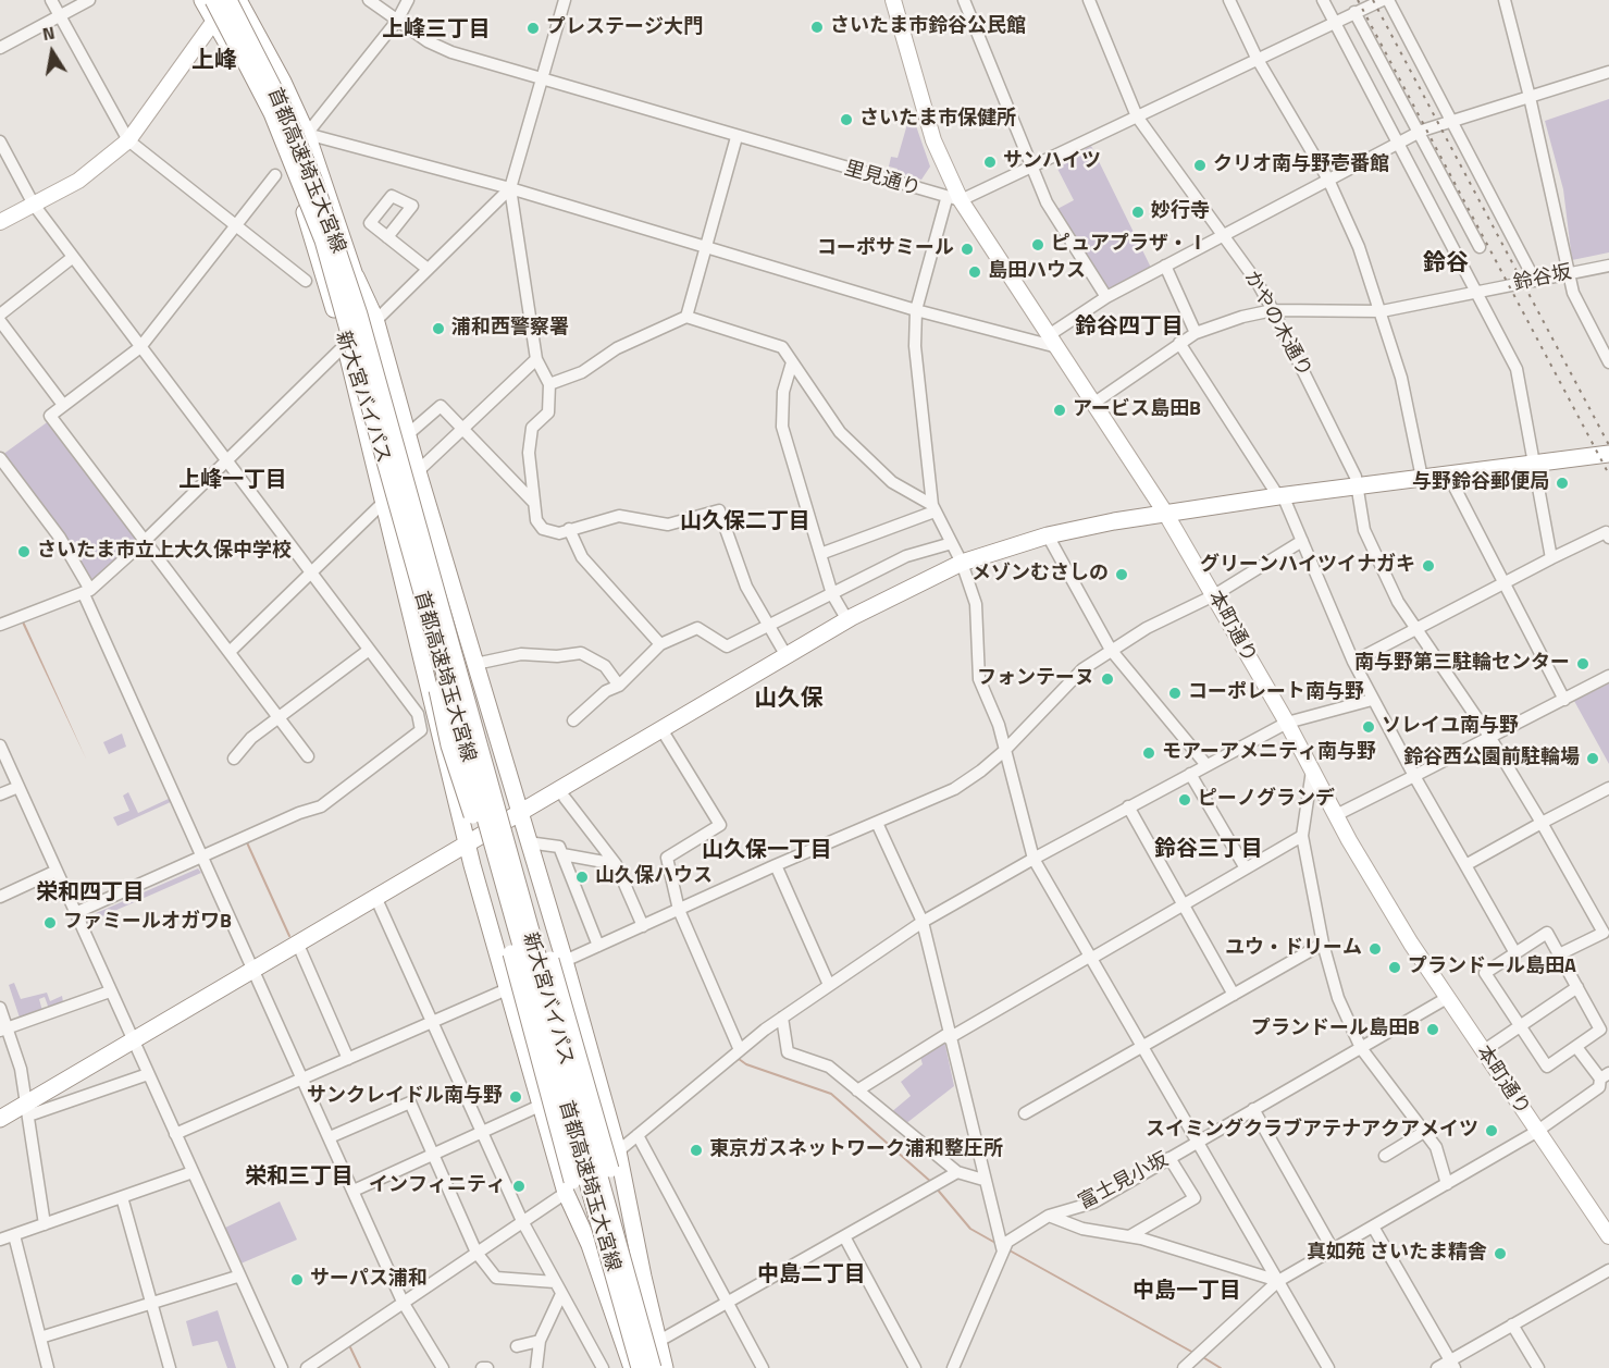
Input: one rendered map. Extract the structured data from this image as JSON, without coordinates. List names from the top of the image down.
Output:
{
  "streets": {
    "highway": ["首都高速埼玉大宮線", "新大宮バイパス"],
    "main road": ["本町通り"],
    "street": [
      "里見通り",
      "鈴谷坂",
      "かやの木通り",
      "富士見小坂"
    ]
  },
  "crossings": [
    ["里見通り", "本町通り"],
    ["鈴谷坂", "かやの木通り"],
    ["鈴谷坂", "本町通り"],
    ["本町通り", "富士見小坂"]
  ],
  "districts": [
    "上峰三丁目",
    "上峰",
    "鈴谷",
    "鈴谷四丁目",
    "上峰一丁目",
    "山久保二丁目",
    "山久保",
    "鈴谷三丁目",
    "山久保一丁目",
    "栄和四丁目",
    "栄和三丁目",
    "中島二丁目",
    "中島一丁目"
  ],
  "places": [
    "さいたま市鈴谷公民館",
    "プレステージ大門",
    "さいたま市保健所",
    "サンハイツ",
    "クリオ南与野壱番館",
    "妙行寺",
    "ピュアプラザ・Ⅰ",
    "コーポサミール",
    "島田ハウス",
    "浦和西警察署",
    "アービス島田B",
    "与野鈴谷郵便局",
    "さいたま市立上大久保中学校",
    "グリーンハイツイナガキ",
    "メゾンむさしの",
    "南与野第三駐輪センター",
    "フォンテーヌ",
    "コーポレート南与野",
    "ソレイユ南与野",
    "モアーアメニティ南与野",
    "鈴谷西公園前駐輪場",
    "ピーノグランデ",
    "山久保ハウス",
    "ファミールオガワB",
    "ユウ・ドリーム",
    "プランドール島田A",
    "プランドール島田B",
    "サンクレイドル南与野",
    "スイミングクラブアテナアクアメイツ",
    "東京ガスネットワーク浦和整圧所",
    "インフィニティ",
    "真如苑 さいたま精舎",
    "サーパス浦和"
  ],
  "north": "top"
}
